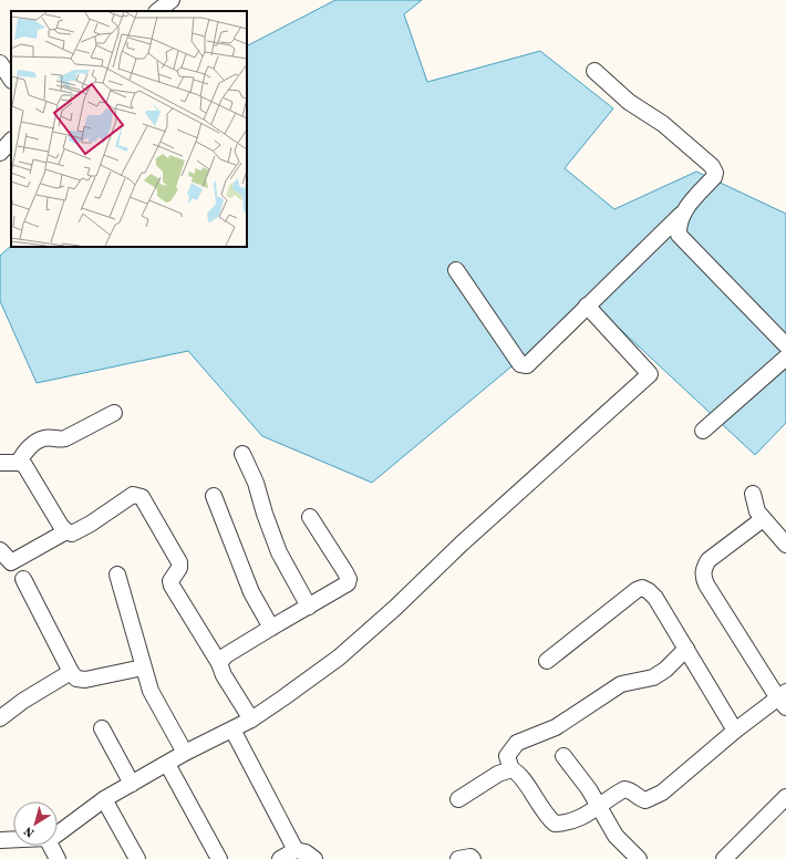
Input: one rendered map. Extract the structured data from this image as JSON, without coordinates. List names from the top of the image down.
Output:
{
  "north": "bottom left"
}
